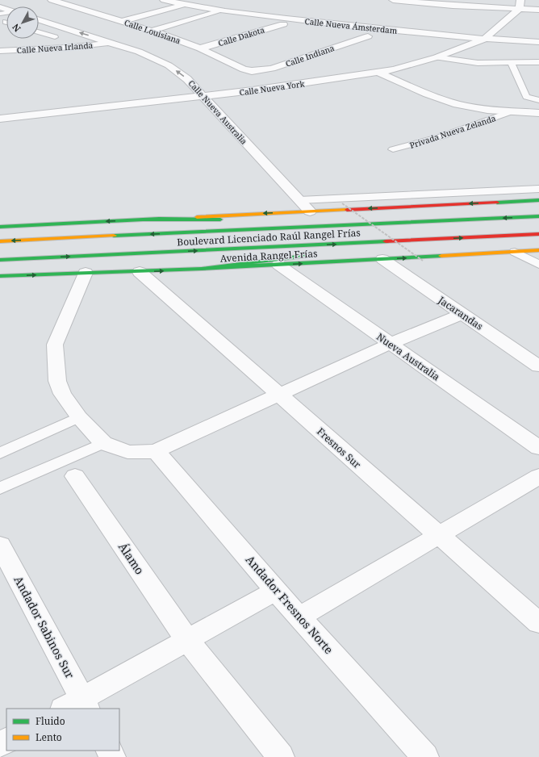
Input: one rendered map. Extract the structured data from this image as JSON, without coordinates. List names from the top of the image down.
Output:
{
  "streets": {
    "main road": ["Boulevard Licenciado Raúl Rangel Frías", "Avenida Rangel Frías"],
    "street": [
      "Calle Nueva Ámsterdam",
      "Calle Louisiana",
      "Calle Dakota",
      "Calle Nueva Irlanda",
      "Calle Indiana",
      "Calle Nueva York",
      "Calle Nueva Australia",
      "Jacarandas",
      "Nueva Australia",
      "Fresnos Sur",
      "Álamo",
      "Andador Fresnos Norte",
      "Andador Sabinos Sur"
    ],
    "lane": ["Privada Nueva Zelanda"]
  },
  "crossings": [
    ["Calle Nueva Ámsterdam", "Calle Nueva York"],
    ["Calle Louisiana", "Calle Dakota"],
    ["Calle Louisiana", "Calle Indiana"],
    ["Calle Nueva Irlanda", "Calle Nueva Australia"],
    ["Calle Nueva York", "Calle Nueva Australia"],
    ["Avenida Rangel Frías", "Jacarandas"],
    ["Avenida Rangel Frías", "Nueva Australia"],
    ["Avenida Rangel Frías", "Fresnos Sur"]
  ],
  "one_way": ["Calle Nueva Australia"],
  "legend": ["Fluido", "Lento"],
  "north": "bottom left"
}
